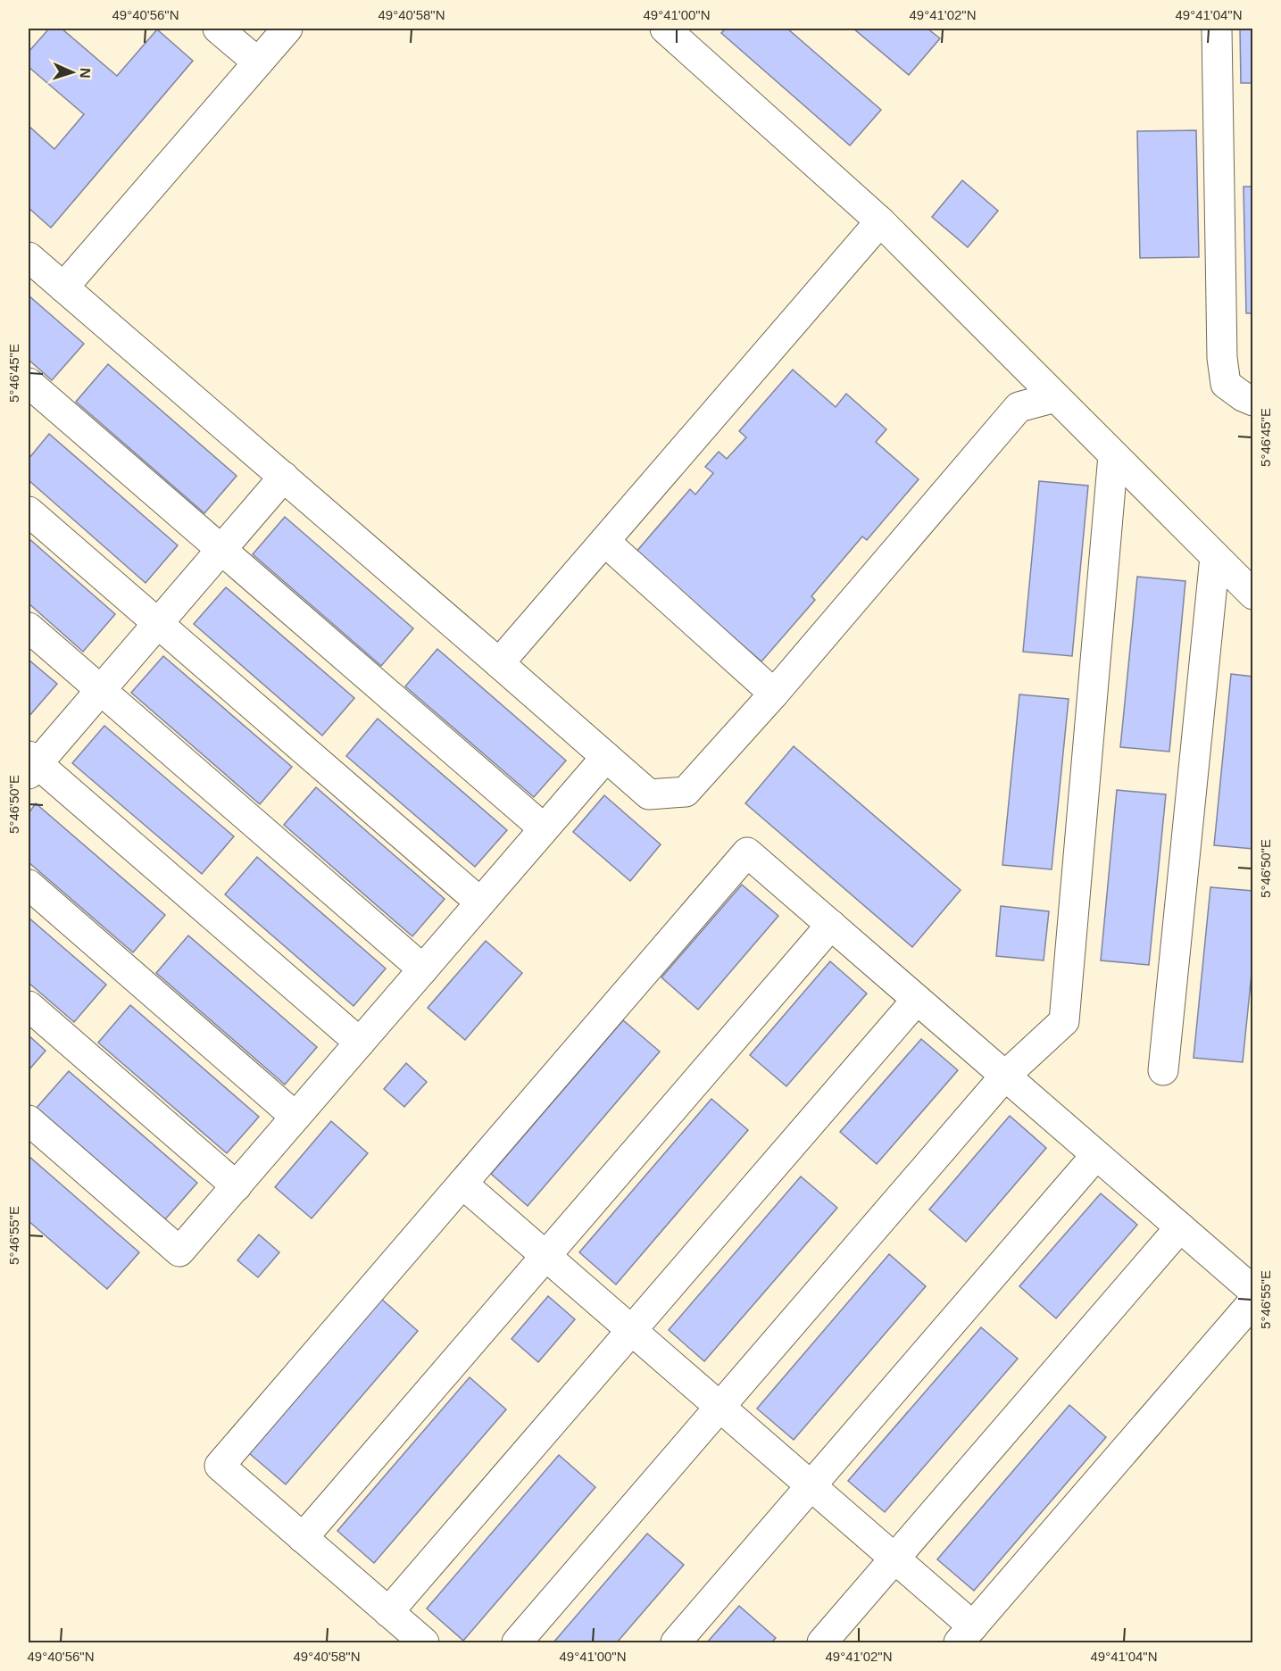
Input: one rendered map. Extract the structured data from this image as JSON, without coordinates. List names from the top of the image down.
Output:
{
  "north": "right",
  "coordinates": [
    "49°40'56\"N",
    "49°40'58\"N",
    "49°41'00\"N",
    "49°41'02\"N",
    "49°41'04\"N",
    "5°46'45\"E",
    "5°46'50\"E",
    "5°46'55\"E"
  ]
}
